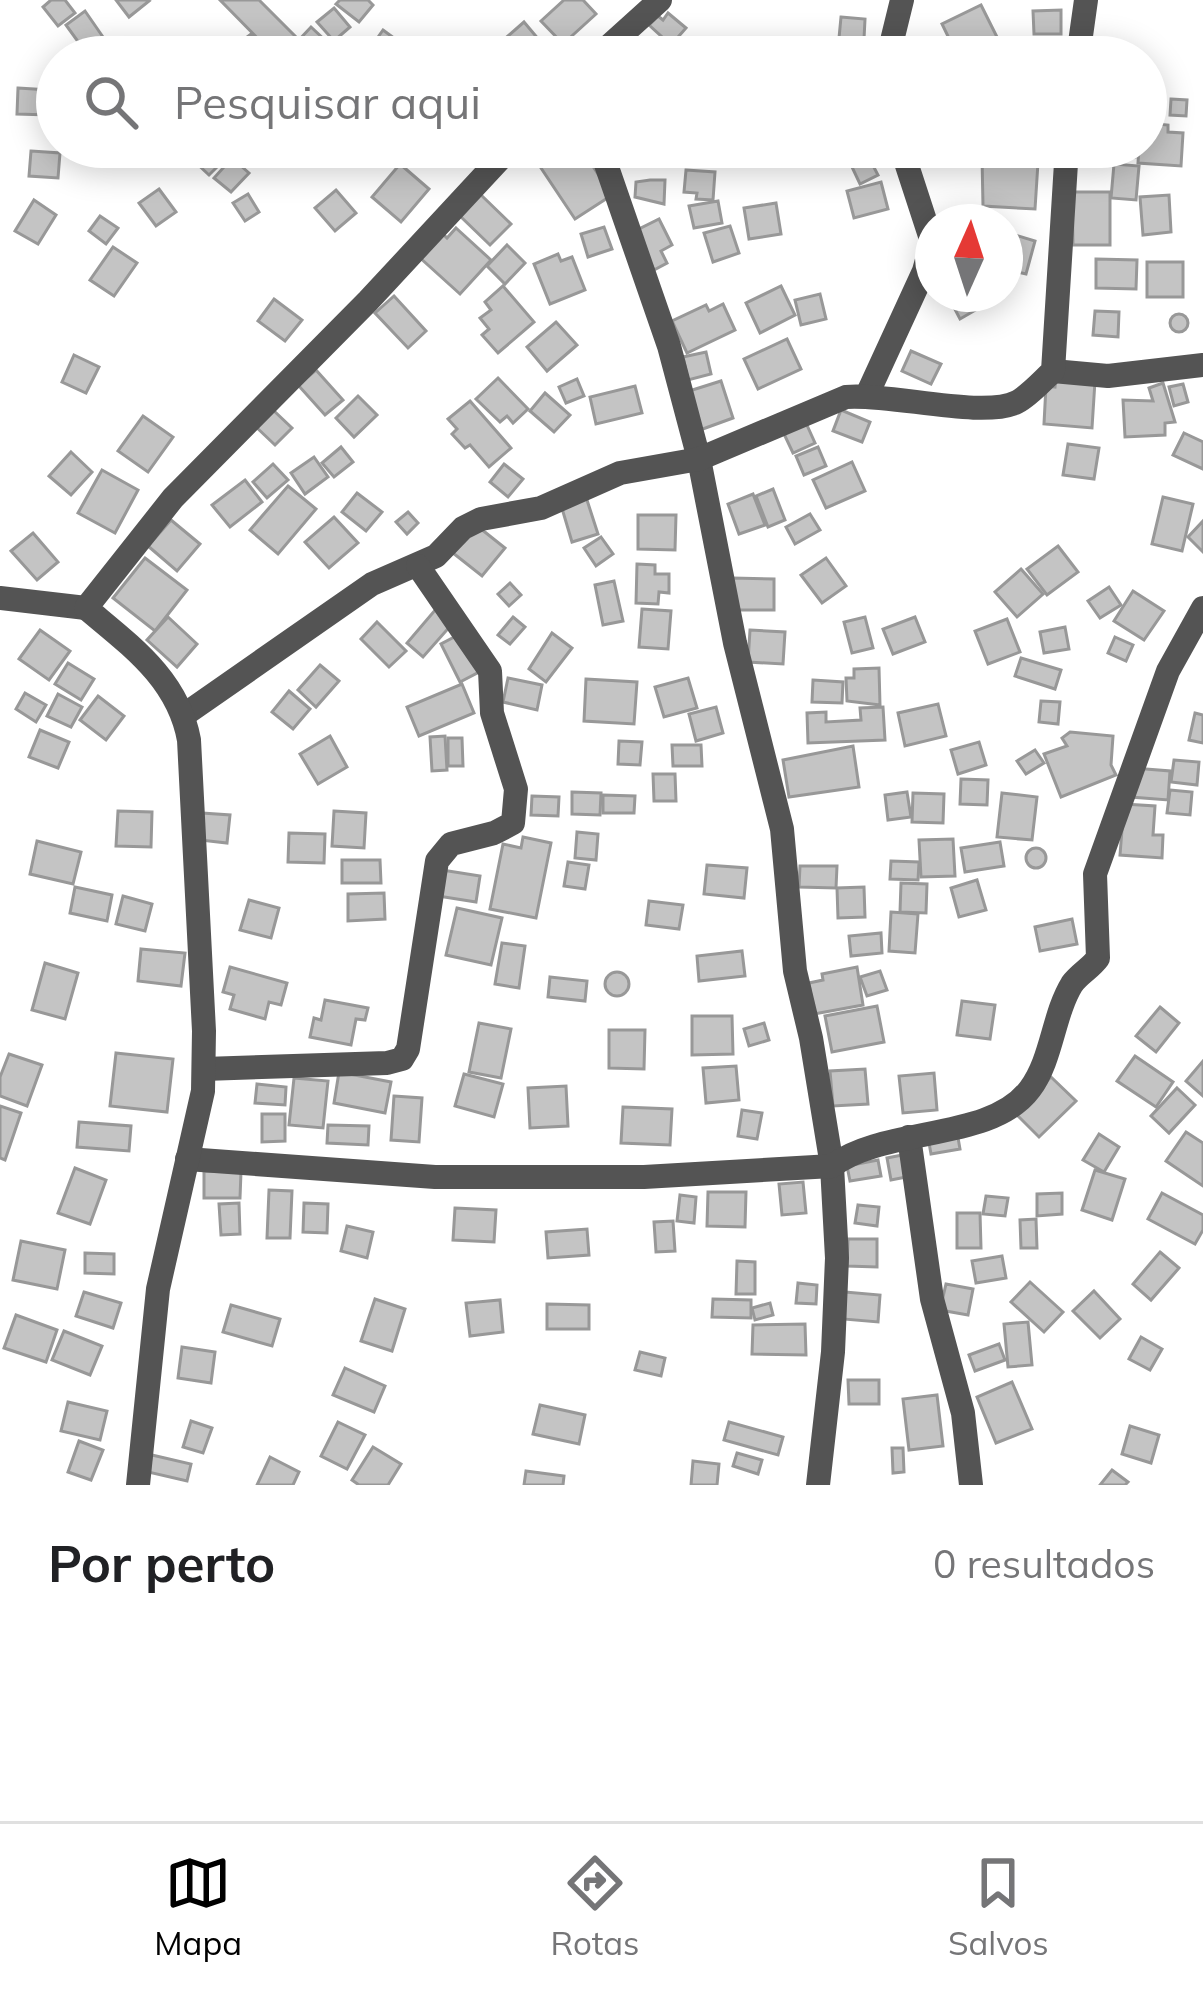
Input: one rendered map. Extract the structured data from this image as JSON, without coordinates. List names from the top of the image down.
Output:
{
  "north": "top",
  "page": {
    "search": "Pesquisar aqui",
    "heading": ["Por perto", "0 resultados"],
    "nav": ["Mapa", "Rotas", "Salvos"]
  }
}
